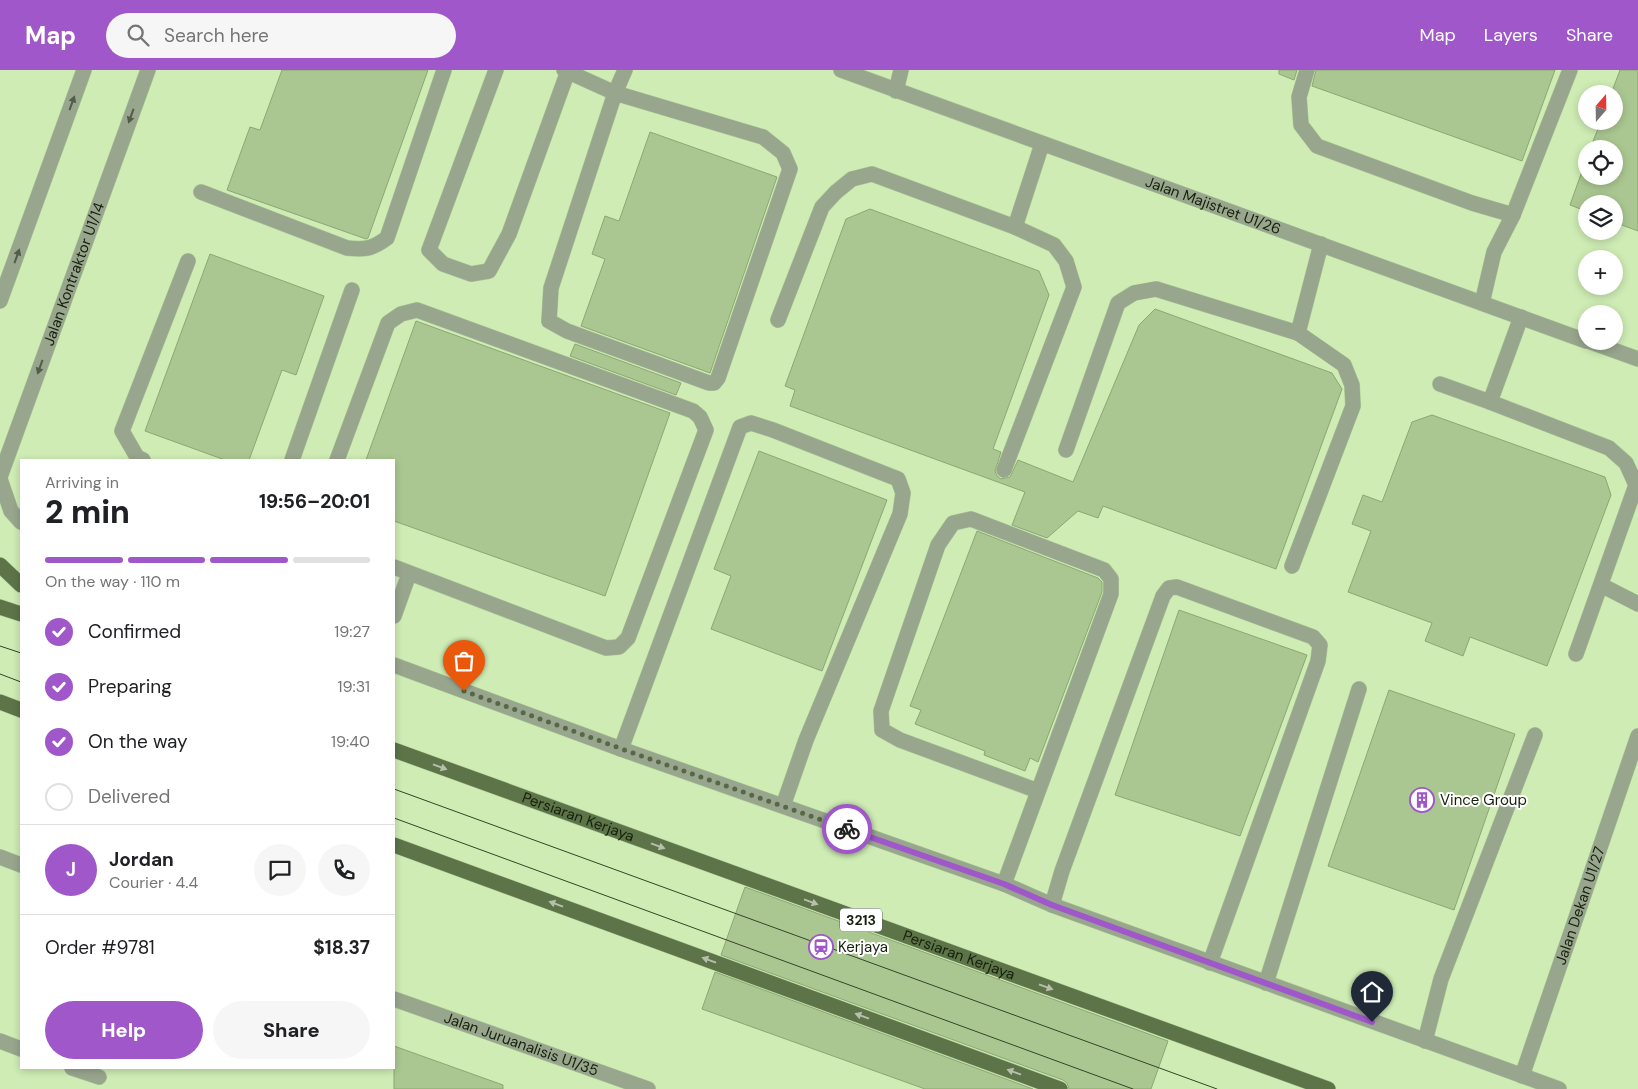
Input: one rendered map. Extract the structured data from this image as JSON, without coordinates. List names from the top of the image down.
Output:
{
  "streets": {
    "main road": ["Persiaran Kerjaya", "3213"],
    "street": [
      "Jalan Majistret U1/26",
      "Jalan Kontraktor U1/14",
      "Jalan Dekan U1/27",
      "Jalan Juruanalisis U1/35"
    ]
  },
  "places": {
    "building": ["Vince Group"],
    "station": ["Kerjaya"]
  },
  "north": "top",
  "page": {
    "header": "Map",
    "search": "Search here",
    "nav": ["Map", "Layers", "Share"],
    "map_buttons": ["+", "−"],
    "heading": ["2 min", "Arriving in", "19:56–20:01"],
    "panel": [
      "Jordan",
      "Courier · 4.4",
      "Order #9781",
      "$18.37"
    ],
    "bar": "On the way · 110 m",
    "list": [
      ["Confirmed", "19:27"],
      ["Preparing", "19:31"],
      ["On the way", "19:40"],
      "Delivered"
    ],
    "round": "J",
    "buttons": ["Help", "Share"]
  }
}
